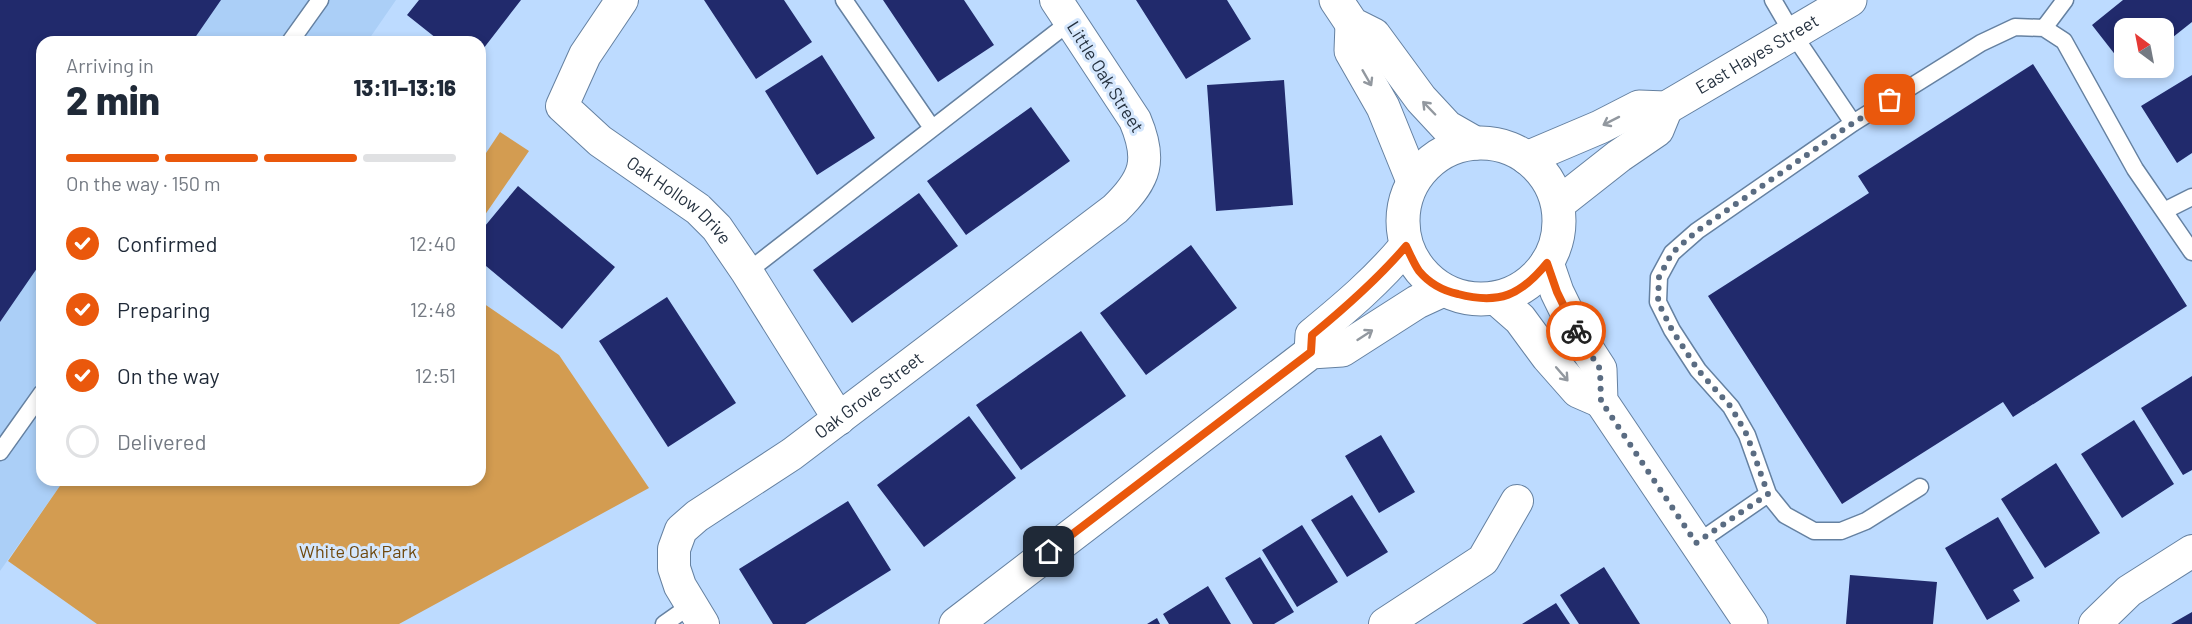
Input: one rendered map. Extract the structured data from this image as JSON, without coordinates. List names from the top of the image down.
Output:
{
  "streets": {
    "street": [
      "East Hayes Street",
      "Little Oak Street",
      "Oak Hollow Drive",
      "Oak Grove Street"
    ]
  },
  "crossings": [
    ["Little Oak Street", "Oak Grove Street"],
    ["Oak Hollow Drive", "Oak Grove Street"]
  ],
  "parks": ["White Oak Park"],
  "north": "top left",
  "page": {
    "heading": ["2 min", "Arriving in", "13:11–13:16"],
    "bar": "On the way · 150 m",
    "list": [
      ["Confirmed", "12:40"],
      ["Preparing", "12:48"],
      ["On the way", "12:51"],
      "Delivered"
    ]
  }
}
